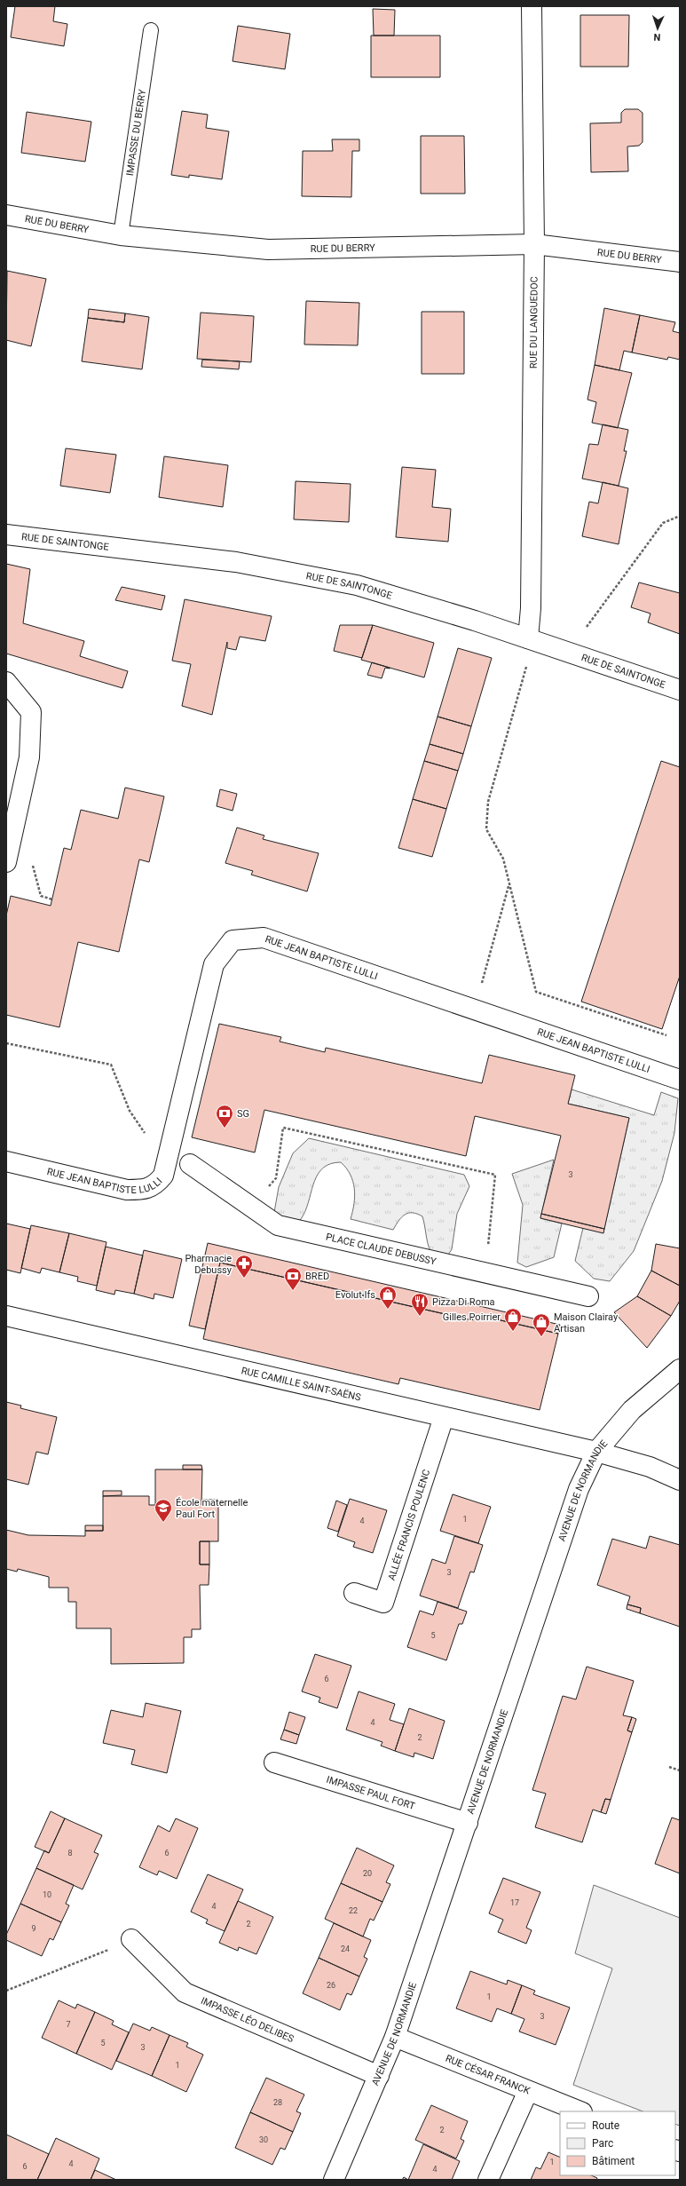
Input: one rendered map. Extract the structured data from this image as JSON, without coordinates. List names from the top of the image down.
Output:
{
  "streets": {
    "street": [
      "RUE DU BERRY",
      "RUE DU LANGUEDOC",
      "RUE DE SAINTONGE",
      "RUE JEAN BAPTISTE LULLI",
      "PLACE CLAUDE DEBUSSY",
      "RUE CAMILLE SAINT-SAËNS",
      "AVENUE DE NORMANDIE",
      "ALLÉE FRANCIS POULENC",
      "IMPASSE PAUL FORT",
      "IMPASSE LÉO DELIBES",
      "RUE CÉSAR FRANCK"
    ],
    "lane": ["IMPASSE DU BERRY"]
  },
  "crossings": [
    ["IMPASSE DU BERRY", "RUE DU BERRY"],
    ["RUE DU BERRY", "RUE DU LANGUEDOC"],
    ["RUE DU LANGUEDOC", "RUE DE SAINTONGE"],
    ["RUE CAMILLE SAINT-SAËNS", "AVENUE DE NORMANDIE"],
    ["RUE CAMILLE SAINT-SAËNS", "ALLÉE FRANCIS POULENC"],
    ["AVENUE DE NORMANDIE", "IMPASSE PAUL FORT"],
    ["AVENUE DE NORMANDIE", "IMPASSE LÉO DELIBES"],
    ["AVENUE DE NORMANDIE", "RUE CÉSAR FRANCK"]
  ],
  "places": {
    "bank": ["SG", "BRED"],
    "pharmacy": ["Pharmacie Debussy"],
    "shop": ["Evolut Ifs", "Gilles Poirrier", "Maison Clairay Artisan"],
    "restaurant": ["Pizza Di Roma"],
    "school or university": ["École maternelle Paul Fort"]
  },
  "house_numbers": [
    "3",
    "1",
    "4",
    "3",
    "5",
    "6",
    "4",
    "2",
    "8",
    "6",
    "20",
    "10",
    "17",
    "4",
    "22",
    "2",
    "9",
    "24",
    "26",
    "1",
    "3",
    "7",
    "5",
    "3",
    "1",
    "28",
    "2",
    "30",
    "1",
    "4",
    "6",
    "4"
  ],
  "legend": ["Route", "Parc", "Bâtiment"],
  "north": "bottom"
}
